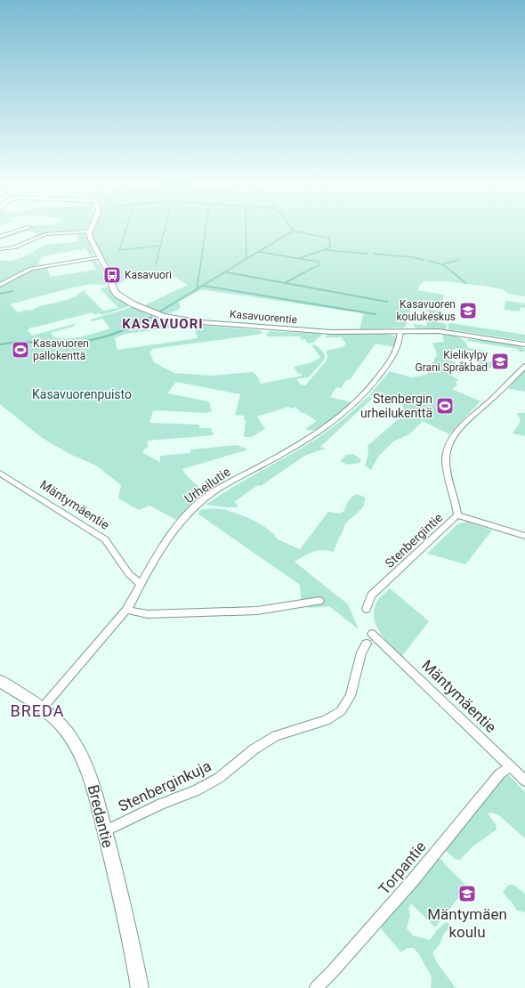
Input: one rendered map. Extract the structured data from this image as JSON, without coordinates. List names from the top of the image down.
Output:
{
  "streets": {
    "street": [
      "Kasavuorentie",
      "Urheilutie",
      "Mäntymäentie",
      "Stenbergintie",
      "Stenberginkuja",
      "Bredantie",
      "Torpantie"
    ]
  },
  "crossings": [
    ["Kasavuorentie", "Urheilutie"],
    ["Urheilutie", "Mäntymäentie"],
    ["Urheilutie", "Bredantie"],
    ["Mäntymäentie", "Torpantie"],
    ["Stenberginkuja", "Bredantie"]
  ],
  "districts": ["KASAVUORI", "BREDA"],
  "parks": ["Kasavuorenpuisto"],
  "places": {
    "bus stop": ["Kasavuori"],
    "school or university": ["Kasavuoren koulukeskus", "Kielikylpy Grani Språkbad", "Mäntymäen koulu"],
    "sports": ["Kasavuoren pallokenttä", "Stenbergin urheilukenttä"]
  }
}
